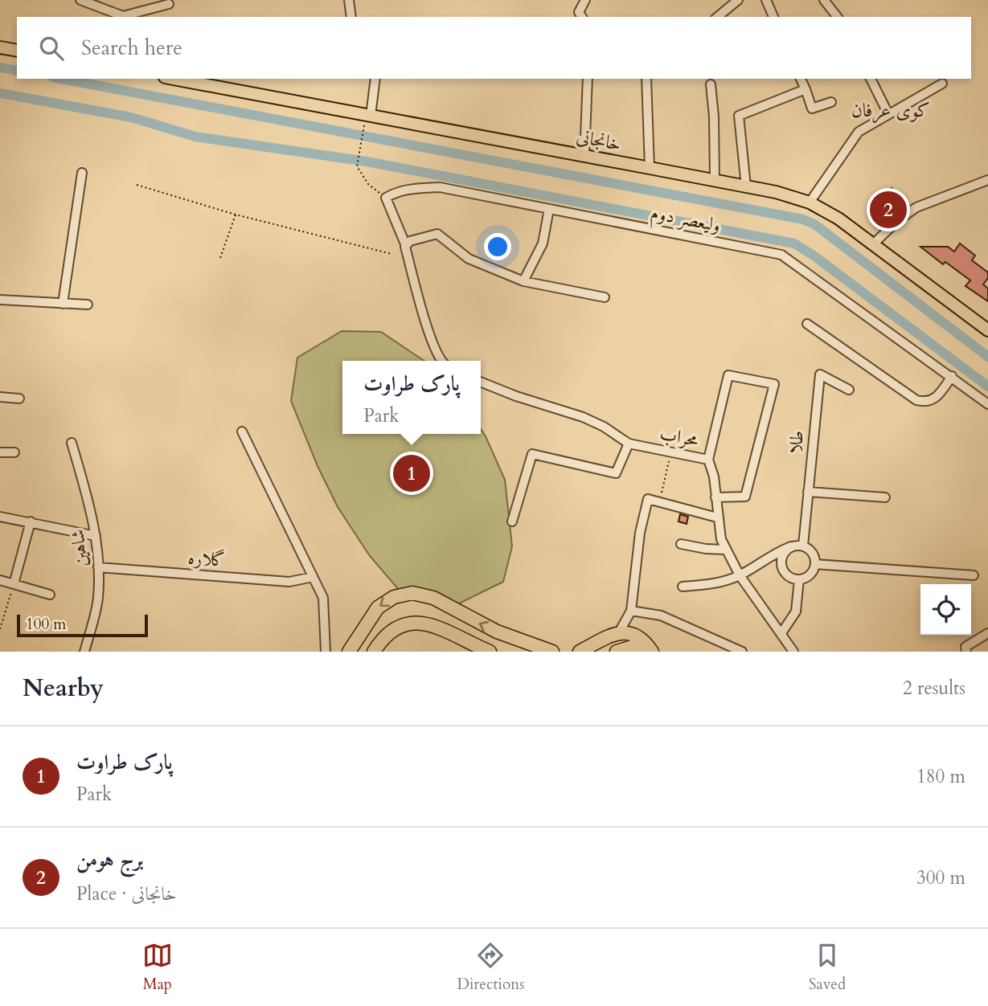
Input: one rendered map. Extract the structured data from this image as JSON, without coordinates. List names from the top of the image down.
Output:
{
  "streets": {
    "main road": ["خانجانی"],
    "street": [
      "ولیعصر دوم",
      "محراب",
      "طلا",
      "شاهین",
      "گلاره"
    ]
  },
  "crossings": [
    ["شاهین", "گلاره"]
  ],
  "districts": ["کوی عرفان"],
  "scale_bar": "100 m",
  "page": {
    "search": "Search here",
    "pins": ["2", "1"],
    "popup": ["پارک طراوت", "Park"],
    "scale": "100 m",
    "heading": ["Nearby", "2 results"],
    "list": [
      {
        "mark": "1",
        "name": "پارک طراوت",
        "note": "Park",
        "value": "180 m"
      },
      {
        "mark": "2",
        "name": "برج هومن",
        "note": "Place · خانجانی",
        "value": "300 m"
      }
    ],
    "nav": ["Map", "Directions", "Saved"]
  }
}
